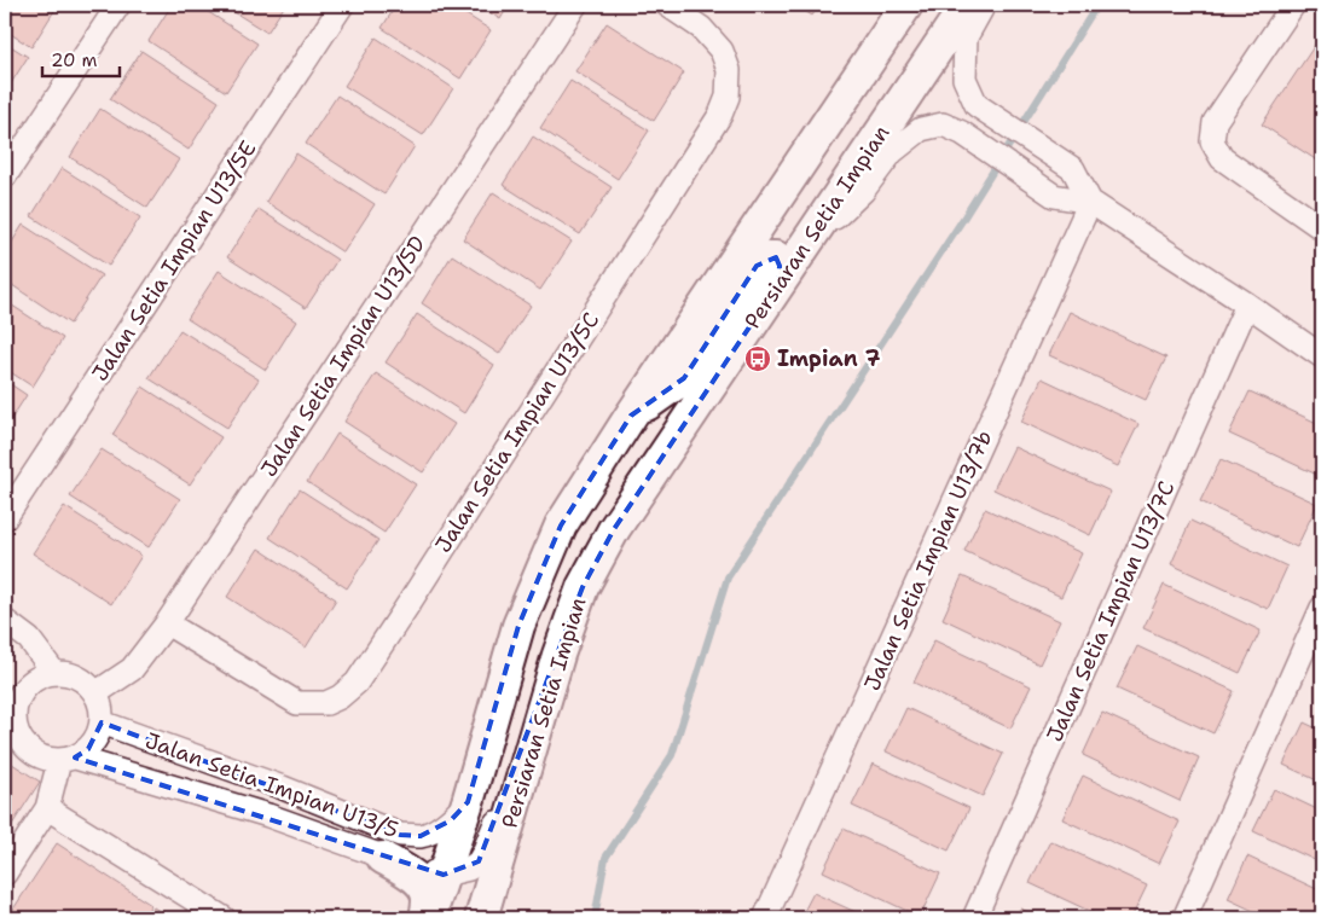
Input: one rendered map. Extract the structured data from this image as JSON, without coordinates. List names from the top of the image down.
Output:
{
  "streets": {
    "street": [
      "Persiaran Setia Impian",
      "Jalan Setia Impian U13/5E",
      "Jalan Setia Impian U13/5D",
      "Jalan Setia Impian U13/5C",
      "Jalan Setia Impian U13/7b",
      "Jalan Setia Impian U13/7C",
      "Jalan Setia Impian U13/5"
    ]
  },
  "crossings": [
    ["Jalan Setia Impian U13/5D", "Jalan Setia Impian U13/5C"],
    ["Jalan Setia Impian U13/5D", "Jalan Setia Impian U13/5"]
  ],
  "places": {
    "bus stop": ["Impian 7"]
  },
  "scale_bar": "20 m"
}
